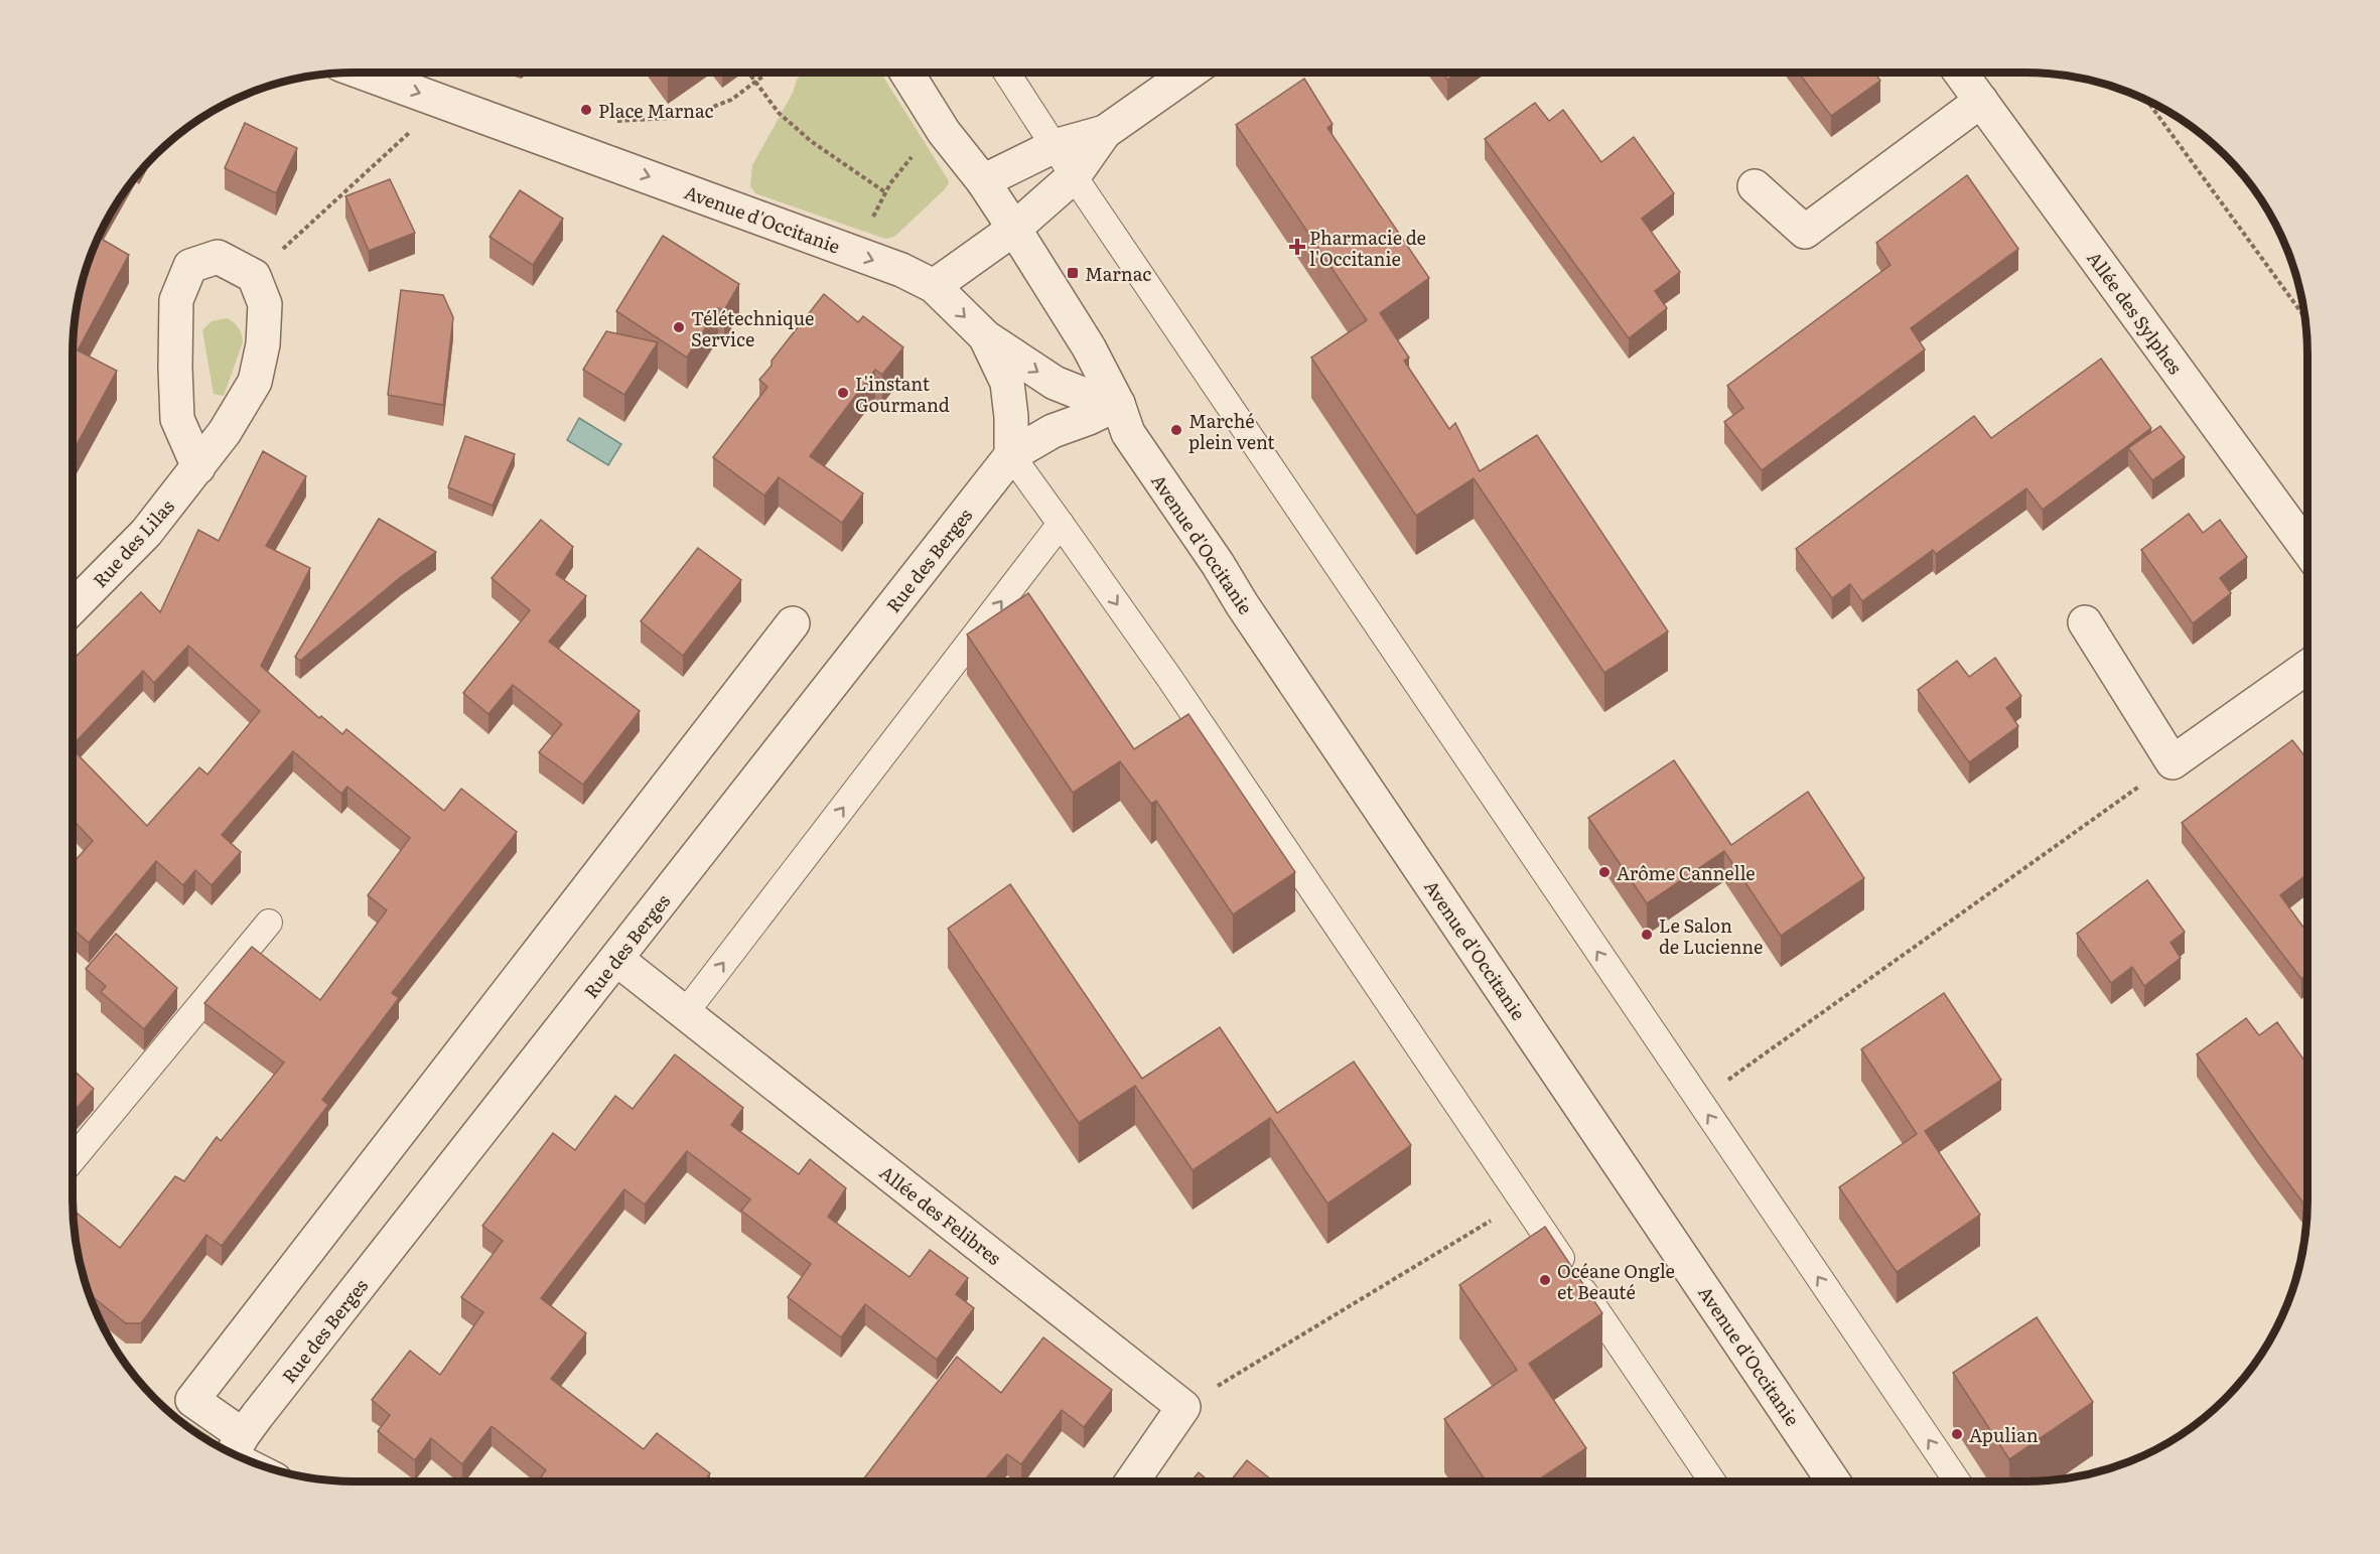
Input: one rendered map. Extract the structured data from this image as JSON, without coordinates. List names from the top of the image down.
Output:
{
  "streets": {
    "street": [
      "Avenue d'Occitanie",
      "Allée des Sylphes",
      "Rue des Lilas",
      "Rue des Berges",
      "Allée des Felibres"
    ]
  },
  "crossings": [
    ["Avenue d'Occitanie", "Rue des Berges"],
    ["Rue des Berges", "Allée des Felibres"]
  ],
  "places": {
    "other": [
      "Place Marnac",
      "Télétechnique Service",
      "L'instant Gourmand",
      "Marché plein vent",
      "Arôme Cannelle",
      "Le Salon de Lucienne",
      "Océane Ongle et Beauté",
      "Apulian"
    ],
    "health": ["Pharmacie de l'Occitanie"],
    "transit": ["Marnac"]
  }
}
